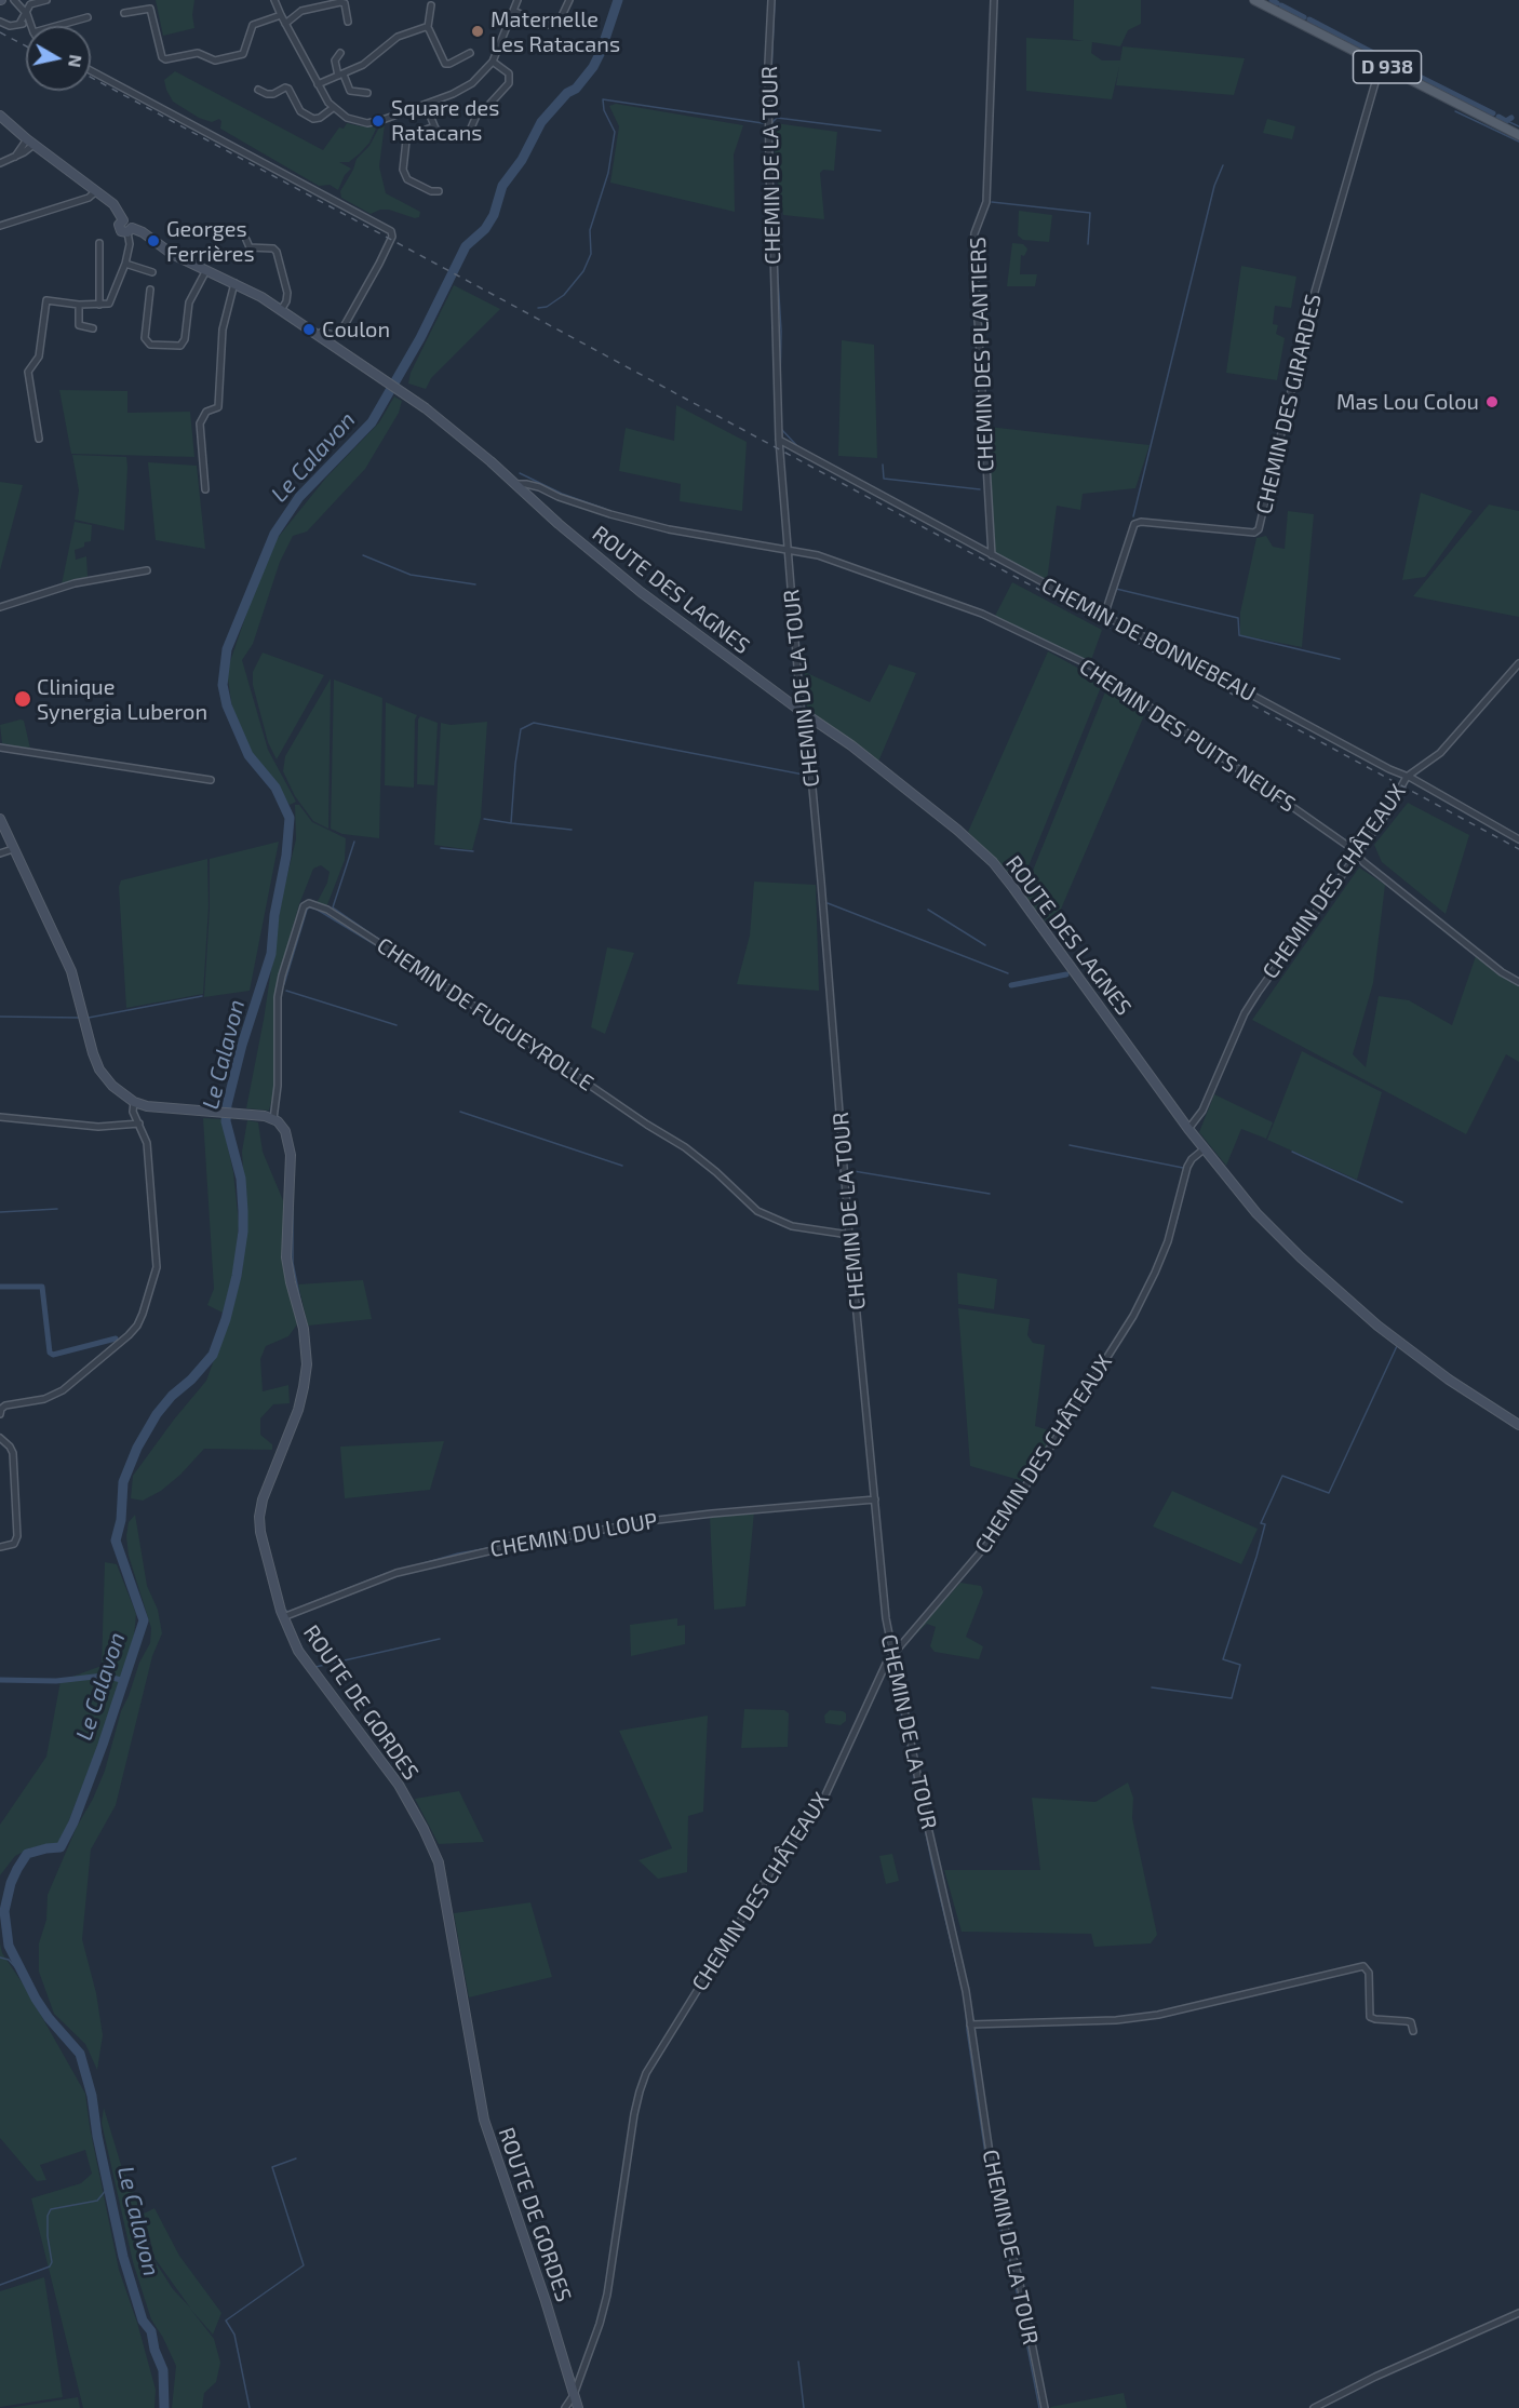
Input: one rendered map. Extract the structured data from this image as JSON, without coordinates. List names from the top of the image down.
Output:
{
  "streets": {
    "main road": ["D 938"],
    "street": [
      "CHEMIN DE LA TOUR",
      "CHEMIN DES PLANTIERS",
      "CHEMIN DES GIRARDES",
      "ROUTE DES LAGNES",
      "CHEMIN DE BONNEBEAU",
      "CHEMIN DES PUITS NEUFS",
      "CHEMIN DES CHÂTEAUX",
      "CHEMIN DE FUGUEYROLLE",
      "CHEMIN DU LOUP",
      "ROUTE DE GORDES"
    ]
  },
  "crossings": [
    ["D 938", "CHEMIN DES GIRARDES"],
    ["CHEMIN DE LA TOUR", "ROUTE DES LAGNES"],
    ["CHEMIN DE LA TOUR", "CHEMIN DE BONNEBEAU"],
    ["CHEMIN DE LA TOUR", "CHEMIN DES PUITS NEUFS"],
    ["CHEMIN DE LA TOUR", "CHEMIN DES CHÂTEAUX"],
    ["CHEMIN DE LA TOUR", "CHEMIN DE FUGUEYROLLE"],
    ["CHEMIN DE LA TOUR", "CHEMIN DU LOUP"],
    ["CHEMIN DES PLANTIERS", "CHEMIN DE BONNEBEAU"],
    ["CHEMIN DES GIRARDES", "CHEMIN DE BONNEBEAU"],
    ["ROUTE DES LAGNES", "CHEMIN DES PUITS NEUFS"],
    ["ROUTE DES LAGNES", "CHEMIN DES CHÂTEAUX"],
    ["CHEMIN DE BONNEBEAU", "CHEMIN DES CHÂTEAUX"],
    ["CHEMIN DES PUITS NEUFS", "CHEMIN DES CHÂTEAUX"],
    ["CHEMIN DES CHÂTEAUX", "ROUTE DE GORDES"],
    ["CHEMIN DE FUGUEYROLLE", "ROUTE DE GORDES"],
    ["CHEMIN DU LOUP", "ROUTE DE GORDES"]
  ],
  "water": ["Le Calavon"],
  "places": [
    "Maternelle Les Ratacans",
    "Square des Ratacans",
    "Georges Ferrières",
    "Coulon",
    "Mas Lou Colou",
    "Clinique Synergia Luberon"
  ],
  "north": "right"
}
